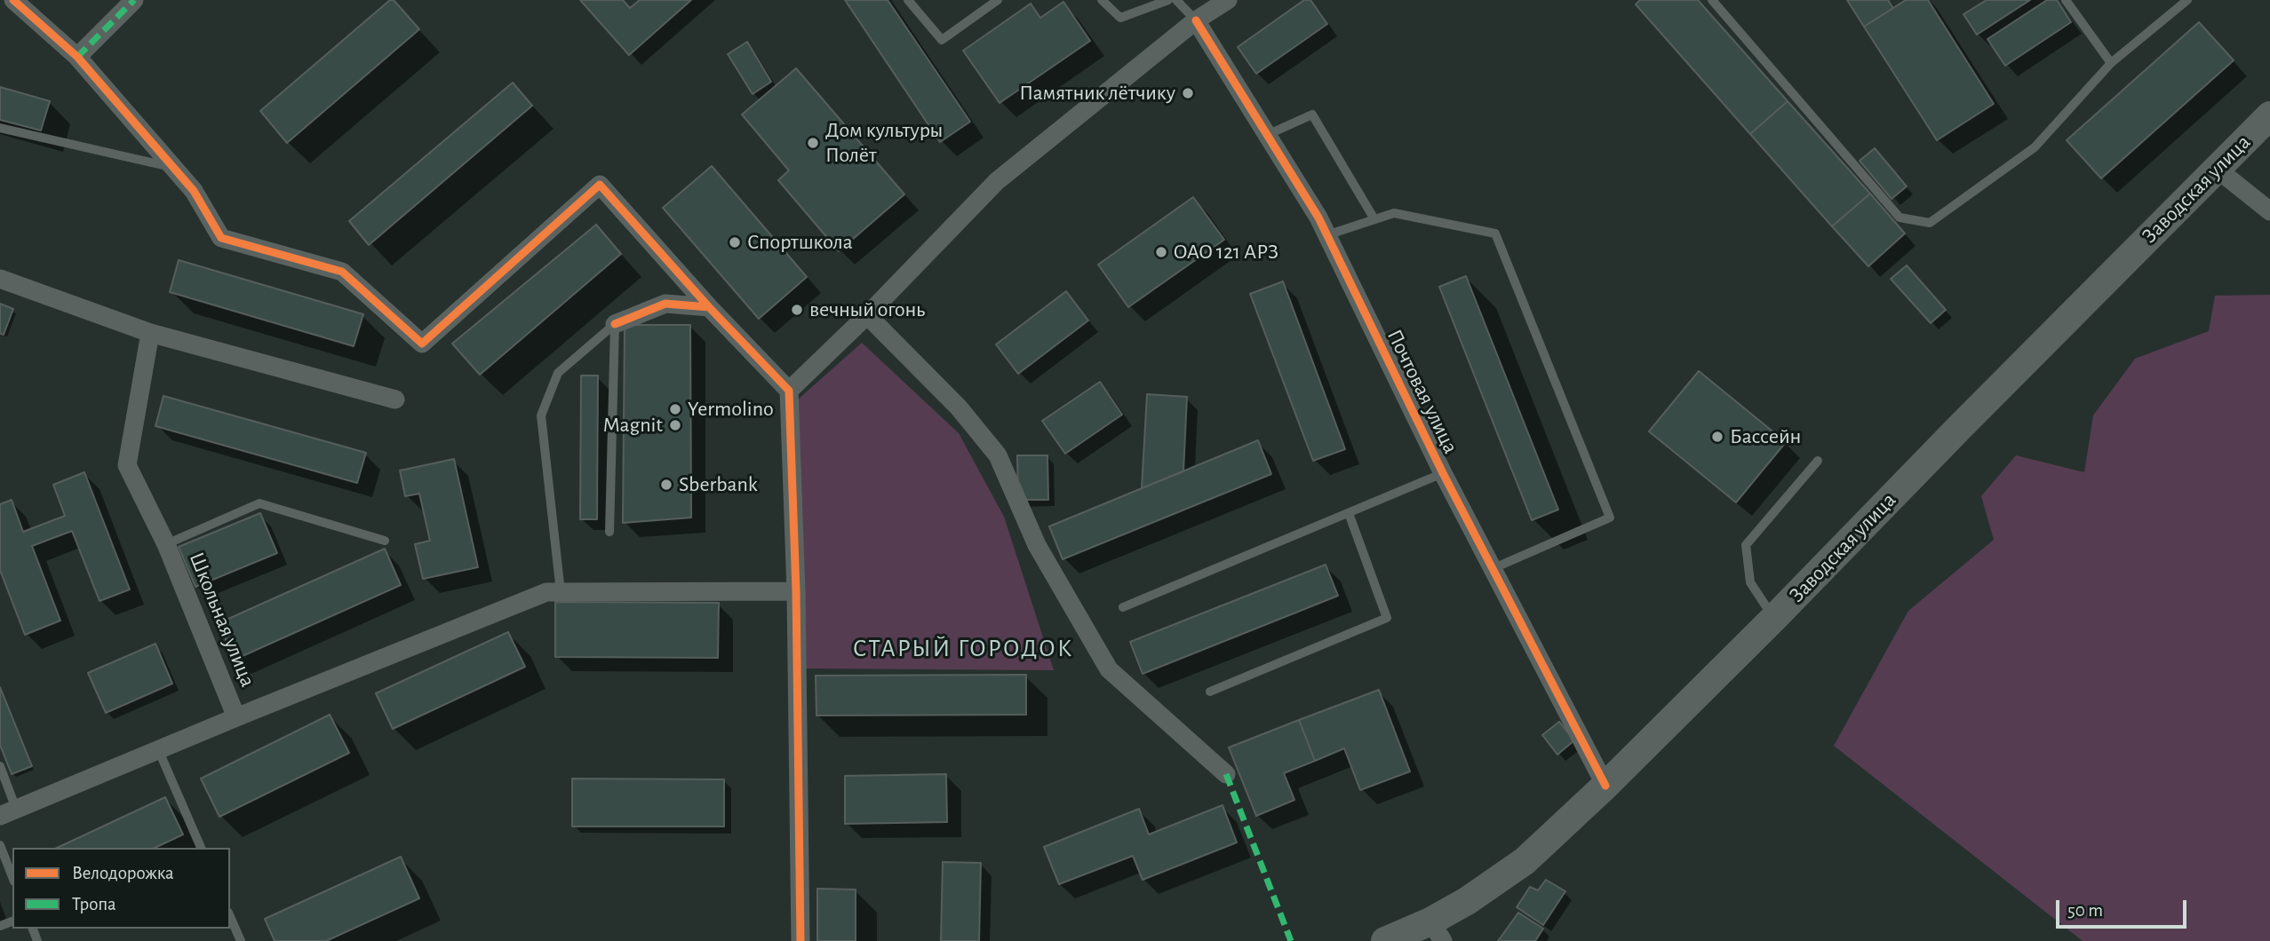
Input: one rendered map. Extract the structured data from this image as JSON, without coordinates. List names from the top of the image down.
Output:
{
  "streets": {
    "main road": ["Заводская улица"],
    "street": ["Почтовая улица", "Школьная улица"]
  },
  "crossings": [
    ["Заводская улица", "Почтовая улица"]
  ],
  "districts": ["СТАРЫЙ ГОРОДОК"],
  "places": [
    "Памятник лётчику",
    "Дом культуры Полёт",
    "Спортшкола",
    "OAO 121 АРЗ",
    "вечный огонь",
    "Yermolino",
    "Magnit",
    "Бассейн",
    "Sberbank"
  ],
  "legend": ["Велодорожка", "Тропа"],
  "scale_bar": "50 m"
}
